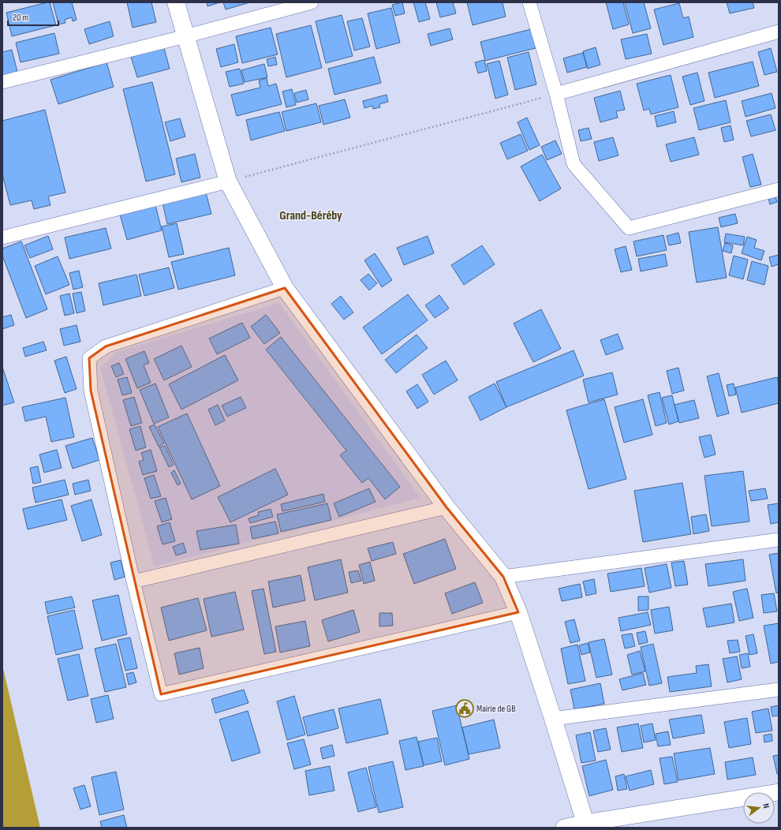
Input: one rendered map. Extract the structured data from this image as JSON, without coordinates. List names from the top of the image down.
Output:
{
  "districts": ["Grand-Béréby"],
  "places": {
    "public building": ["Mairie de GB"]
  },
  "scale_bar": "20 m",
  "north": "right"
}
